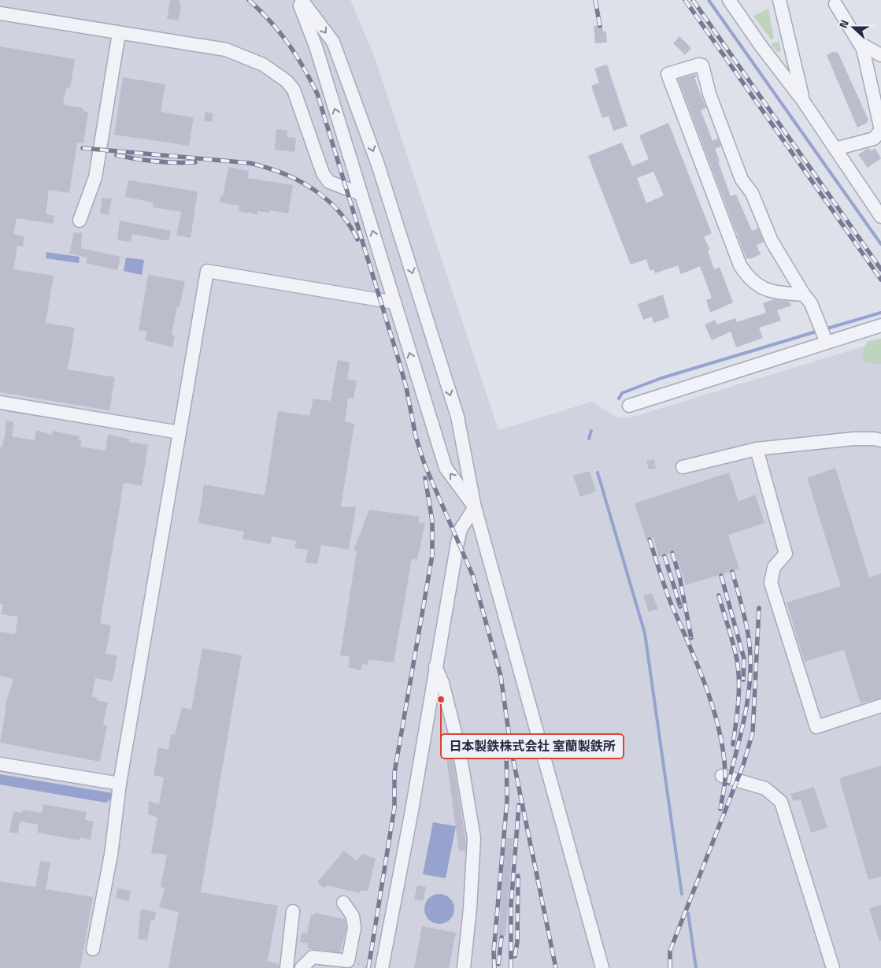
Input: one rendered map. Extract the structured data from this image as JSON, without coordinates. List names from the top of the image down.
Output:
{
  "places": ["日本製鉄株式会社 室蘭製鉄所"],
  "north": "left"
}
